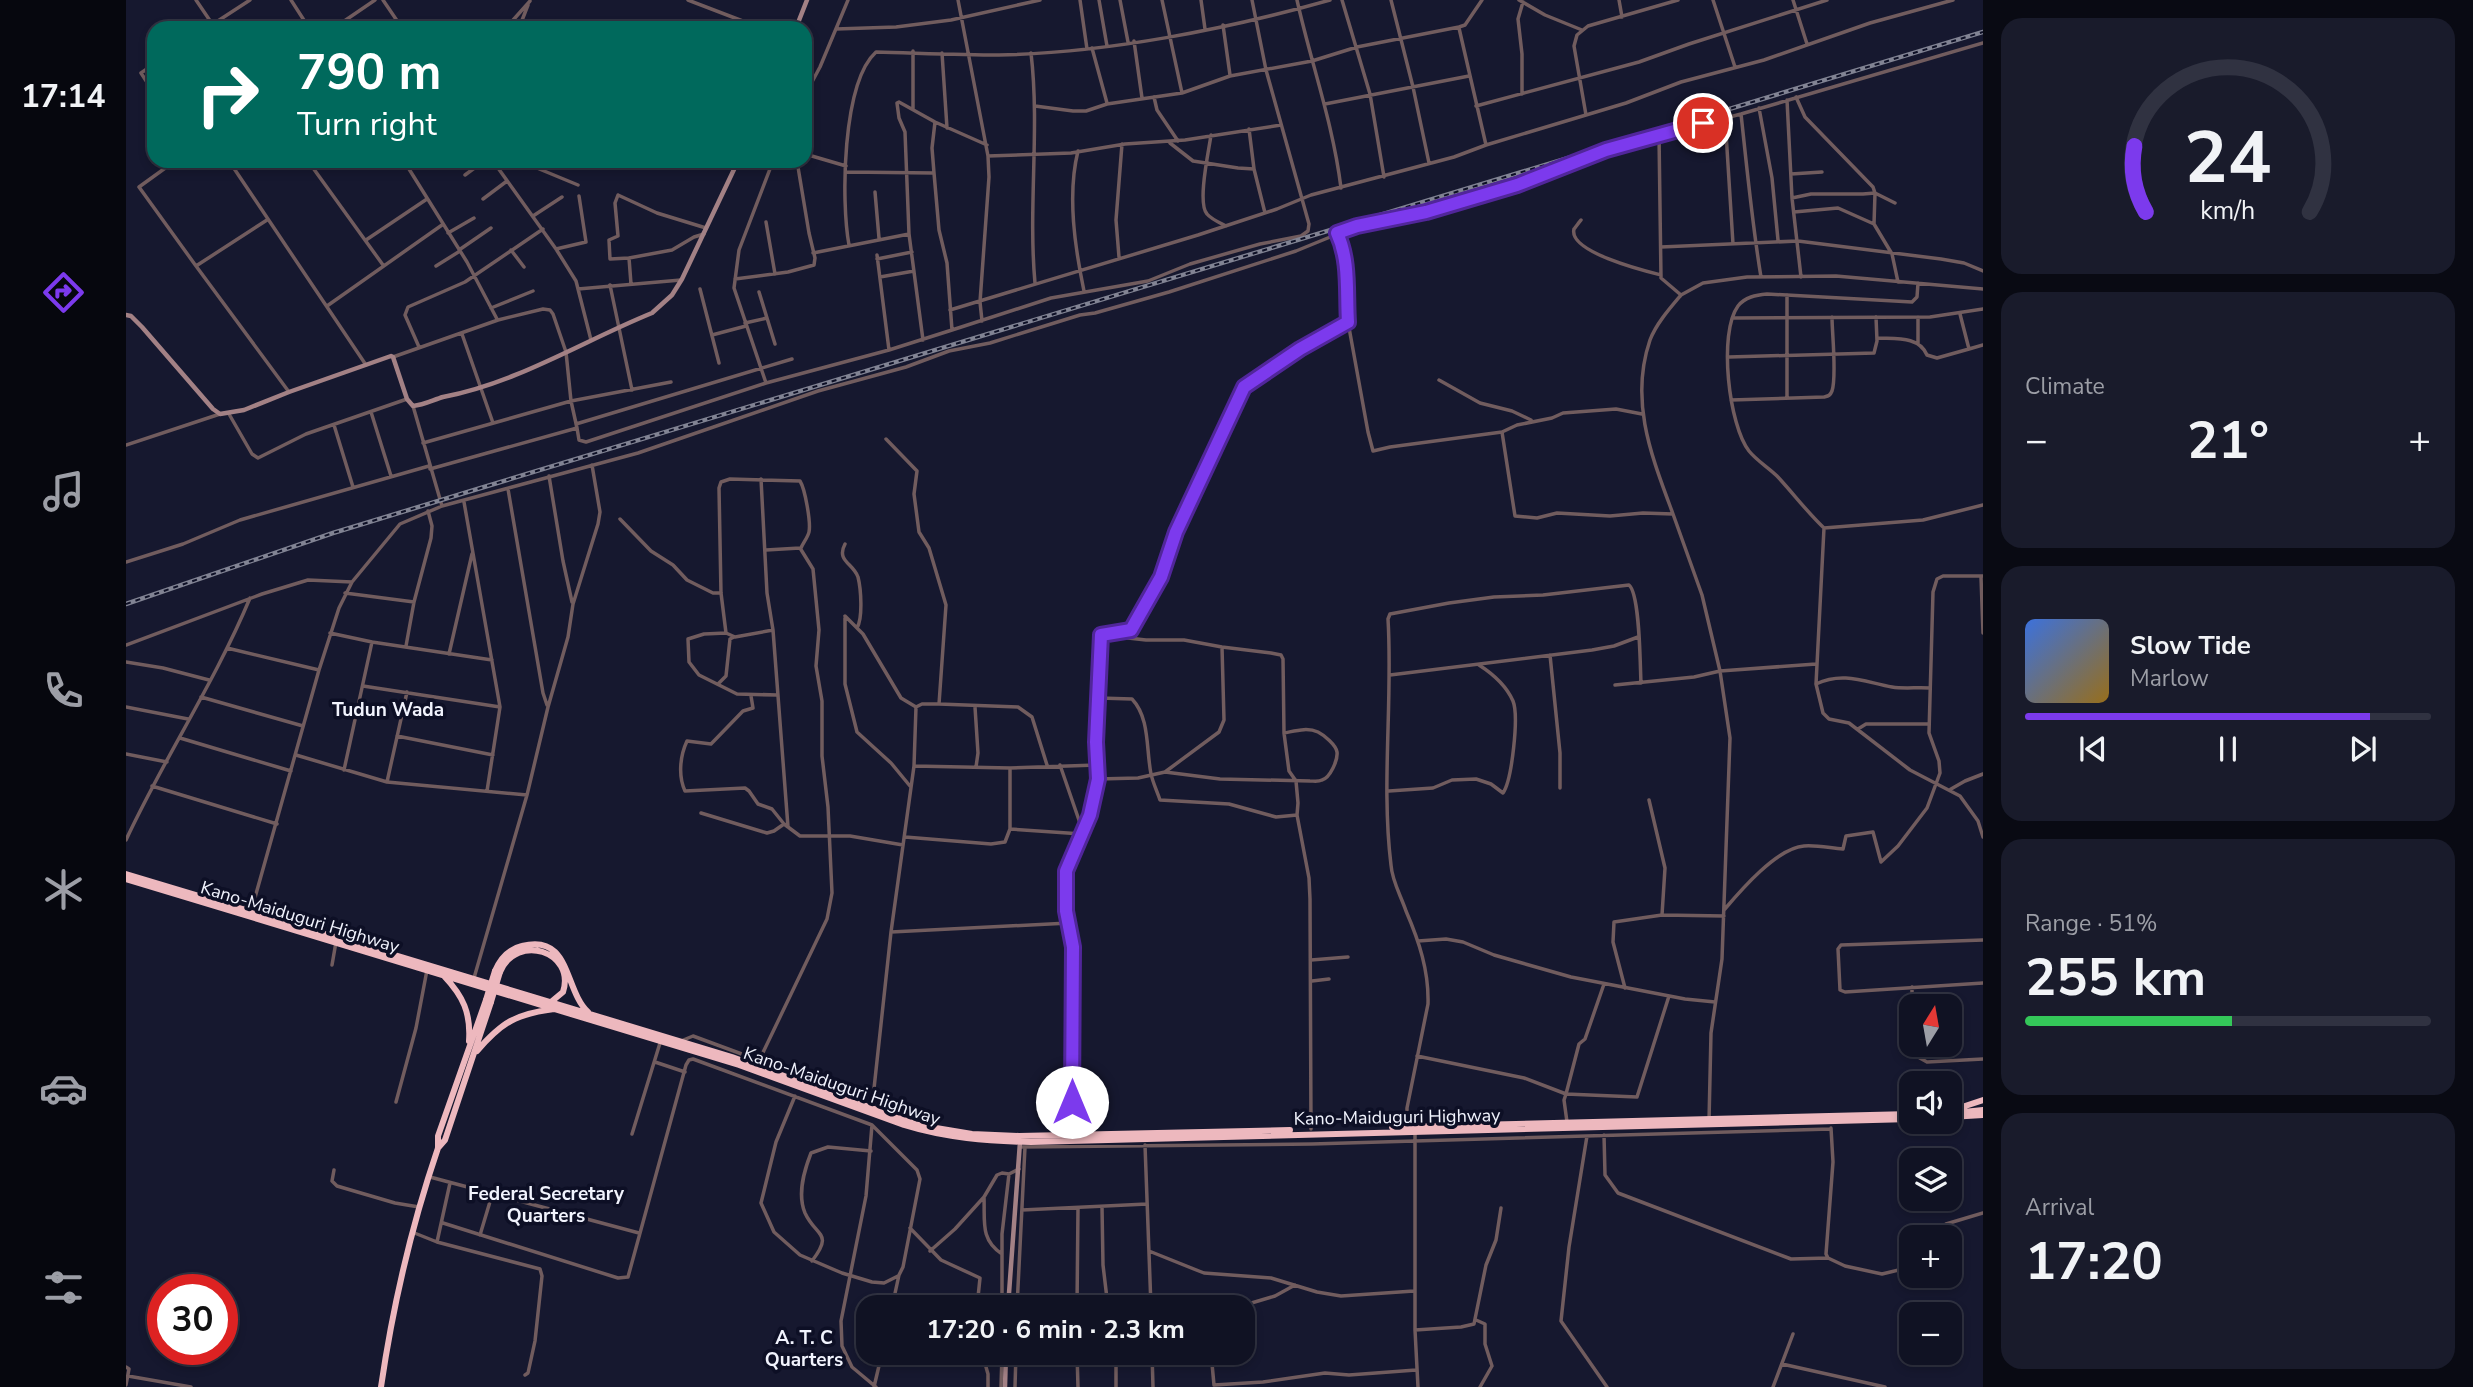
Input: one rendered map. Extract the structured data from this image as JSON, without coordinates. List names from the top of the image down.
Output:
{
  "streets": {
    "highway": ["Kano-Maiduguri Highway"]
  },
  "districts": ["Tudun Wada", "Federal Secretary Quarters", "A. T. C Quarters"],
  "north": "top",
  "page": {
    "tabs": "17:14",
    "turn": ["790 m", "Turn right"],
    "tile": [
      "Climate",
      ["Range · 51%", "255 km"],
      ["Arrival", "17:20"]
    ],
    "heat": ["−", "21°", "+"],
    "song": ["Slow Tide", "Marlow"],
    "map_buttons": ["+", "−"],
    "limit": "30",
    "trip": "17:20 · 6 min · 2.3 km",
    "gauge": ["24", "km/h"]
  }
}
